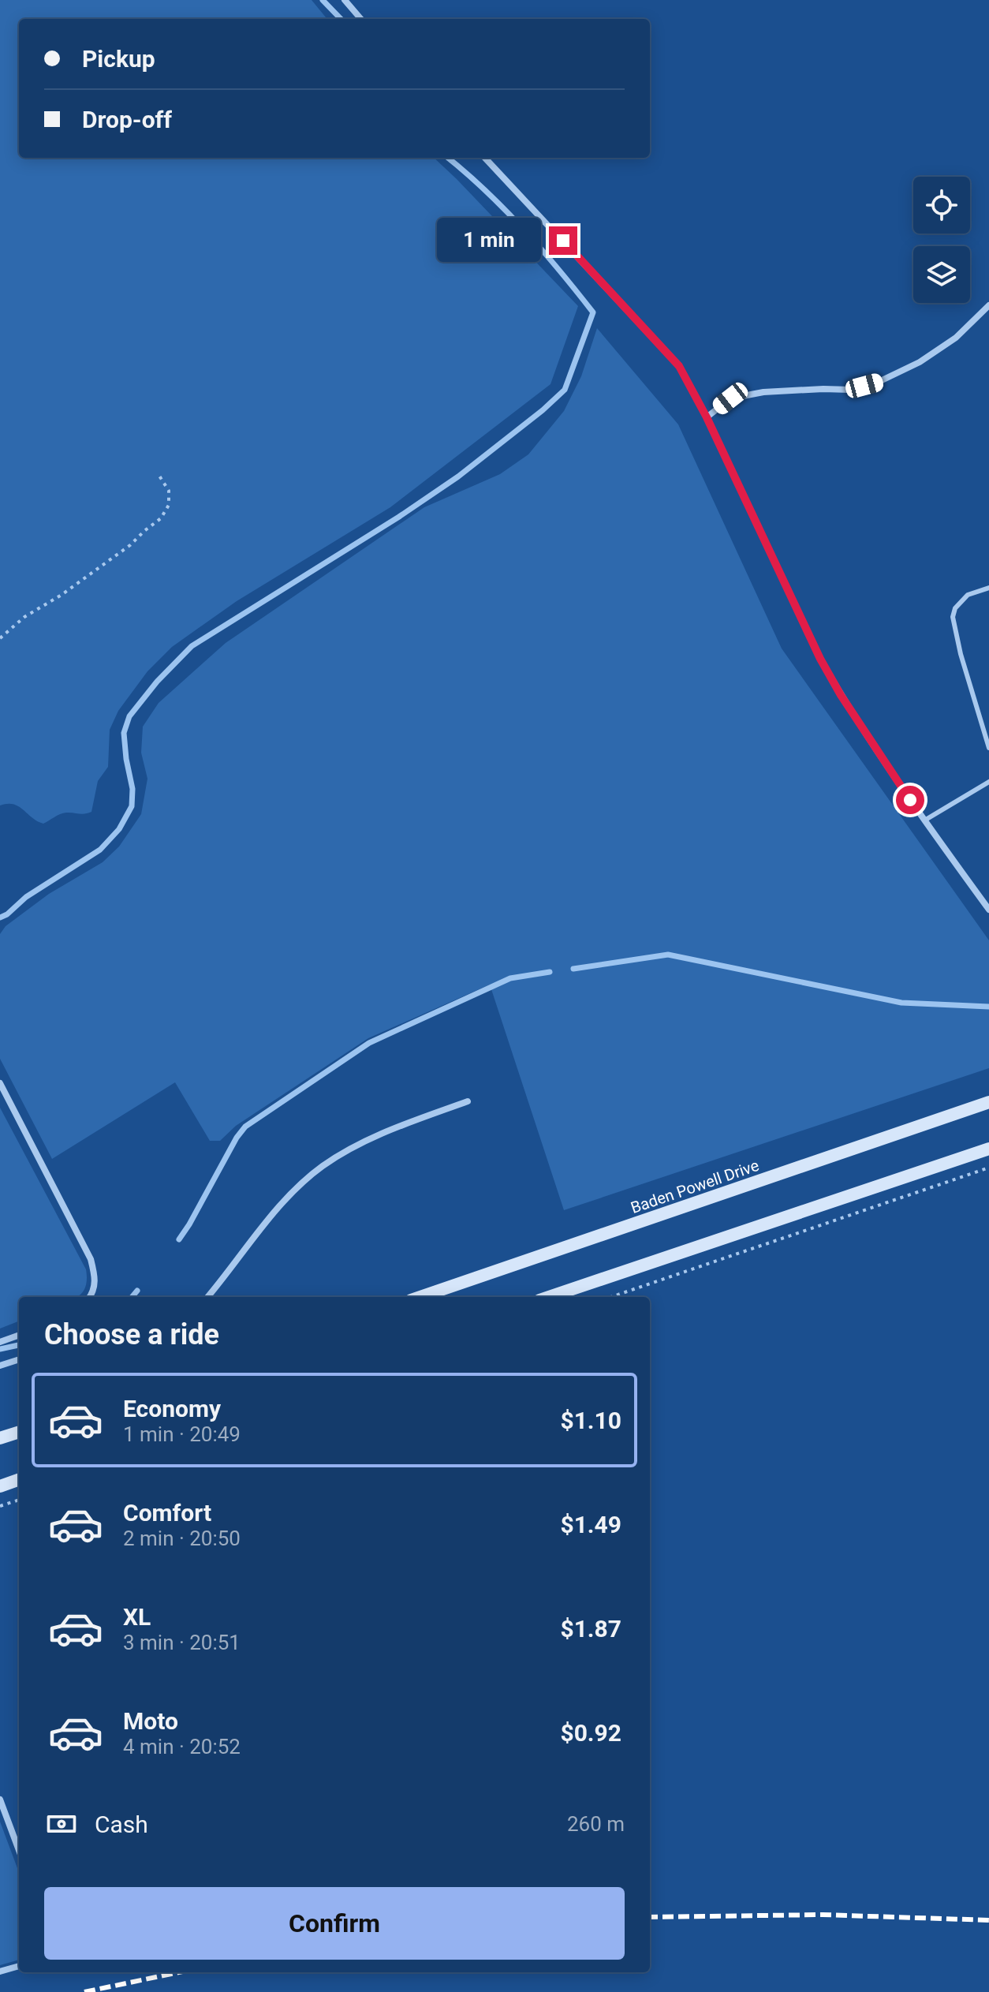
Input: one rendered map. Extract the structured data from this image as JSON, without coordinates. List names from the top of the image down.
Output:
{
  "streets": {
    "main road": ["Baden Powell Drive"]
  },
  "page": {
    "banner": ["Pickup", "Drop-off"],
    "bubble": "1 min",
    "heading": "Choose a ride",
    "list": [
      {
        "name": "Economy",
        "note": "1 min · 20:49",
        "value": "$1.10"
      },
      {
        "name": "Comfort",
        "note": "2 min · 20:50",
        "value": "$1.49"
      },
      {
        "name": "XL",
        "note": "3 min · 20:51",
        "value": "$1.87"
      },
      {
        "name": "Moto",
        "note": "4 min · 20:52",
        "value": "$0.92"
      }
    ],
    "pay": ["Cash", "260 m"],
    "buttons": "Confirm"
  }
}
